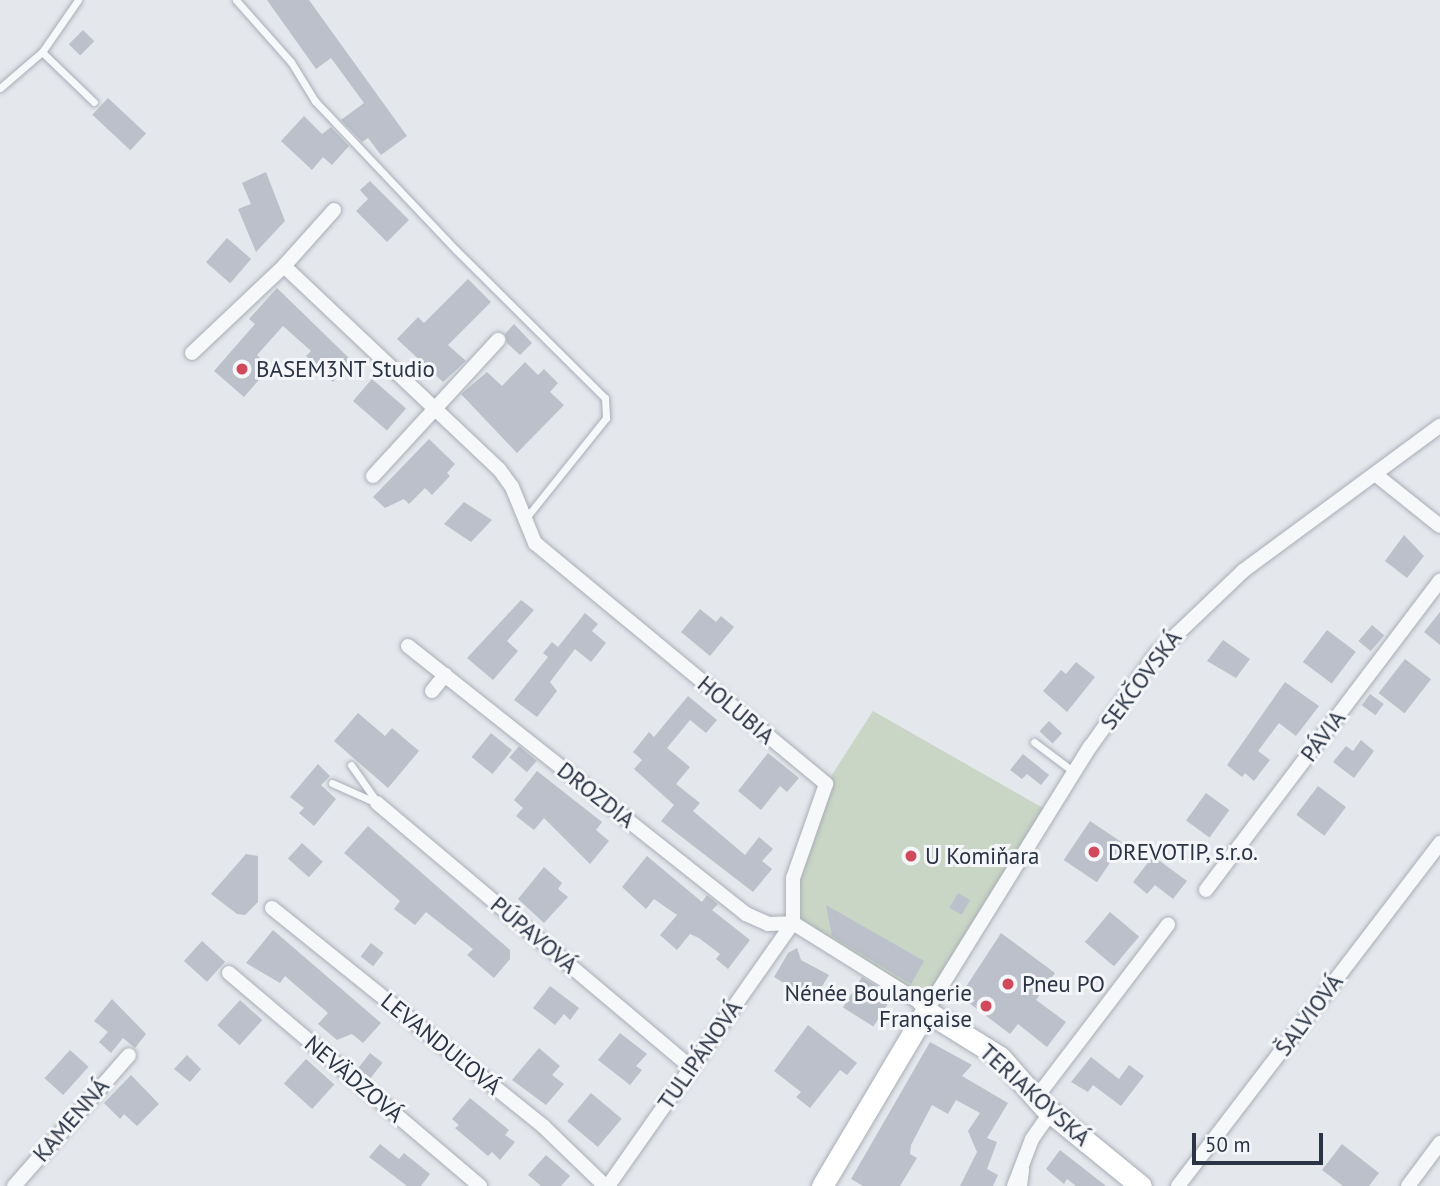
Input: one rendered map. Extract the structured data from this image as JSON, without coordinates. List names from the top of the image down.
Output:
{
  "streets": {
    "street": [
      "SEKČOVSKÁ",
      "HOLUBIA",
      "PÁVIA",
      "DROZDIA",
      "PÚPAVOVÁ",
      "ŠALVIOVÁ",
      "LEVANDUĽOVÁ",
      "TULIPÁNOVÁ",
      "NEVÄDZOVÁ",
      "TERIAKOVSKÁ",
      "KAMENNÁ"
    ]
  },
  "crossings": [
    ["SEKČOVSKÁ", "TERIAKOVSKÁ"],
    ["HOLUBIA", "DROZDIA"],
    ["HOLUBIA", "TULIPÁNOVÁ"],
    ["DROZDIA", "TULIPÁNOVÁ"],
    ["PÚPAVOVÁ", "TULIPÁNOVÁ"],
    ["LEVANDUĽOVÁ", "TULIPÁNOVÁ"]
  ],
  "places": [
    "BASEM3NT Studio",
    "DREVOTIP, s.r.o.",
    "U Komiňara",
    "Pneu PO",
    "Nénée Boulangerie Française"
  ],
  "scale_bar": "50 m"
}
